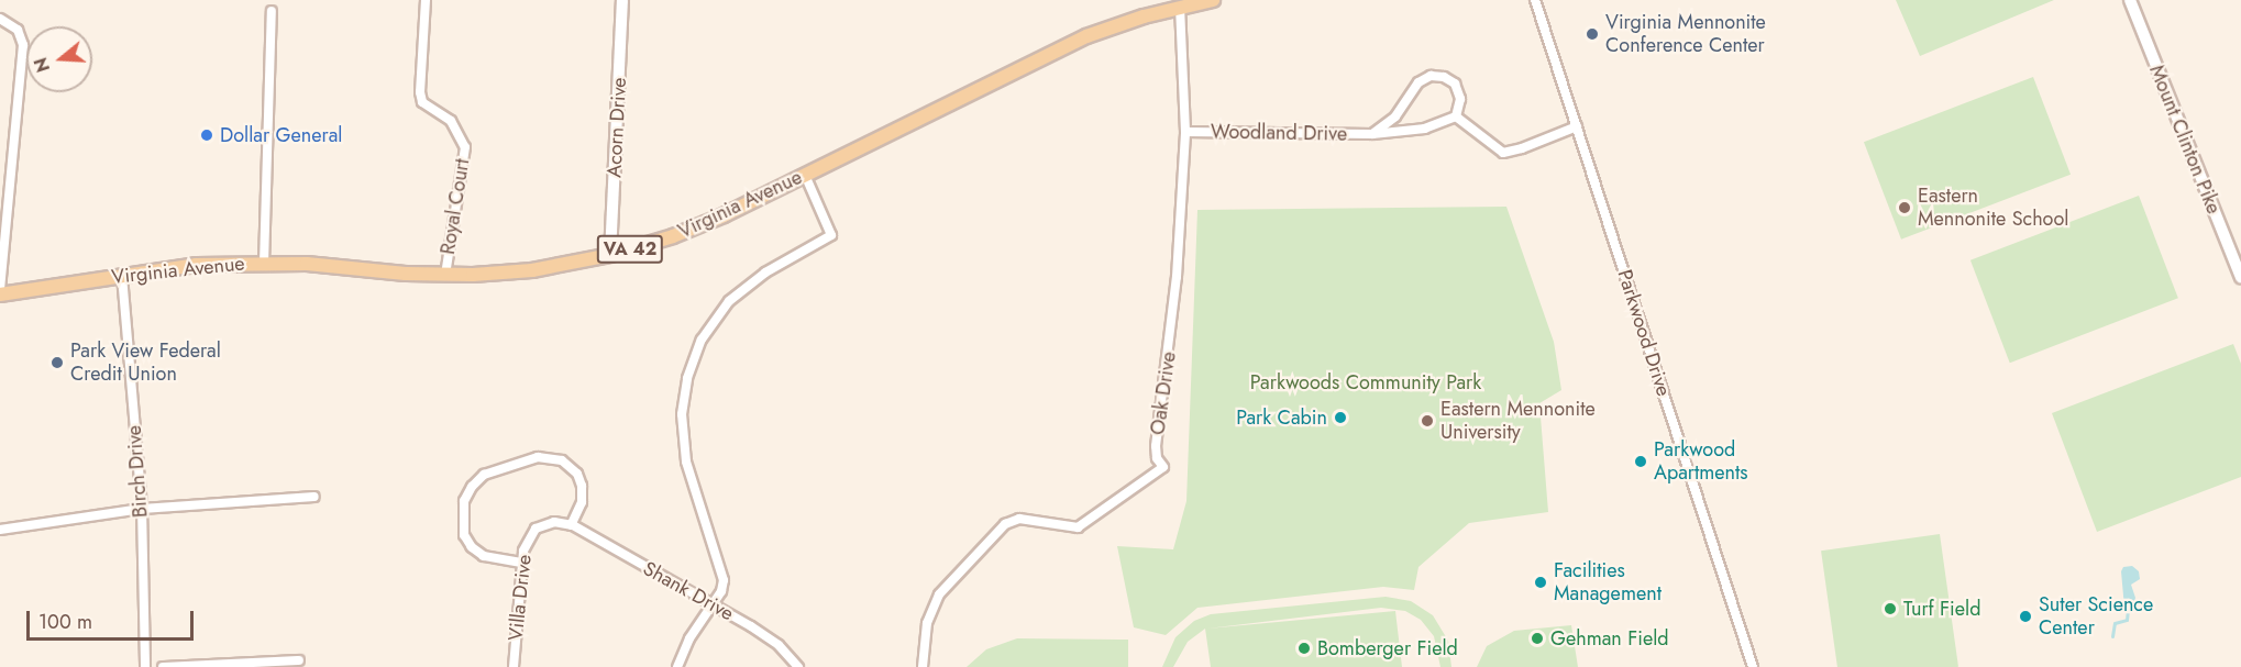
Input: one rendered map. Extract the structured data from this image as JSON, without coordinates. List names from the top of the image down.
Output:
{
  "streets": {
    "main road": ["Virginia Avenue", "VA 42"],
    "street": [
      "Acorn Drive",
      "Woodland Drive",
      "Mount Clinton Pike",
      "Royal Court",
      "Parkwood Drive",
      "Oak Drive",
      "Birch Drive",
      "Shank Drive",
      "Villa Drive"
    ]
  },
  "crossings": [
    ["Acorn Drive", "Virginia Avenue"],
    ["Woodland Drive", "Oak Drive"],
    ["Virginia Avenue", "Royal Court"],
    ["Virginia Avenue", "Oak Drive"],
    ["Virginia Avenue", "Birch Drive"],
    ["Shank Drive", "Villa Drive"]
  ],
  "parks": ["Parkwoods Community Park"],
  "places": [
    "Virginia Mennonite Conference Center",
    "Dollar General",
    "Eastern Mennonite School",
    "Park View Federal Credit Union",
    "Park Cabin",
    "Eastern Mennonite University",
    "Parkwood Apartments",
    "Facilities Management",
    "Turf Field",
    "Suter Science Center",
    "Gehman Field",
    "Bomberger Field"
  ],
  "scale_bar": "100 m",
  "north": "left"
}
